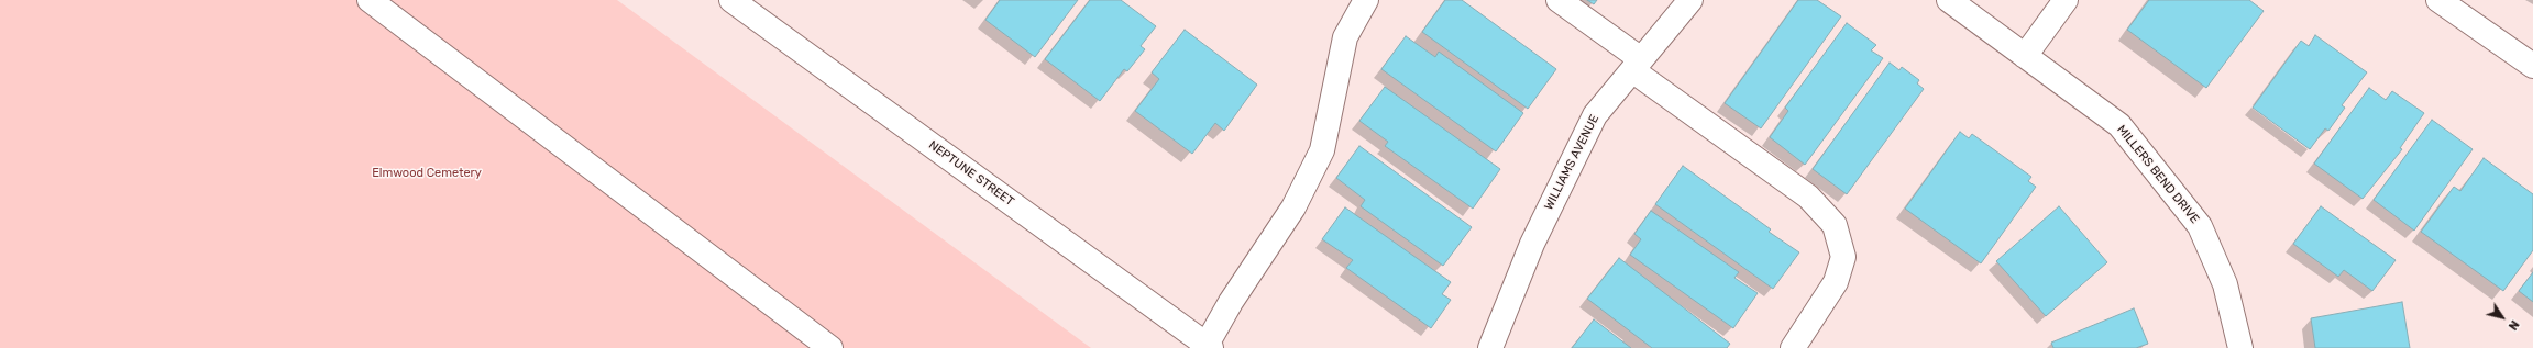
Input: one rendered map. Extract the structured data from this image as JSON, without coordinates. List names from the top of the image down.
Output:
{
  "streets": {
    "street": ["WILLIAMS AVENUE", "NEPTUNE STREET", "MILLERS BEND DRIVE"]
  },
  "parks": ["Elmwood Cemetery"],
  "north": "bottom right"
}
